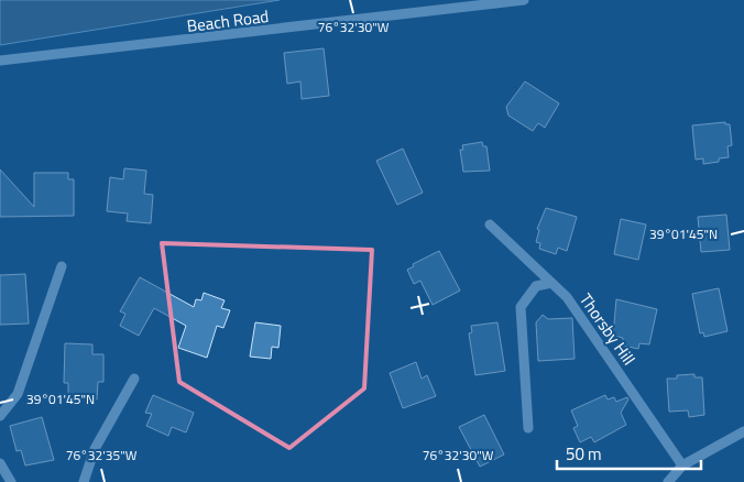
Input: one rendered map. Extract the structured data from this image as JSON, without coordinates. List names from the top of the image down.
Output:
{
  "streets": {
    "street": ["Beach Road", "Thorsby Hill"]
  },
  "scale_bar": "50 m",
  "coordinates": ["76°32'30\"W", "39°01'45\"N", "76°32'35\"W"]
}
